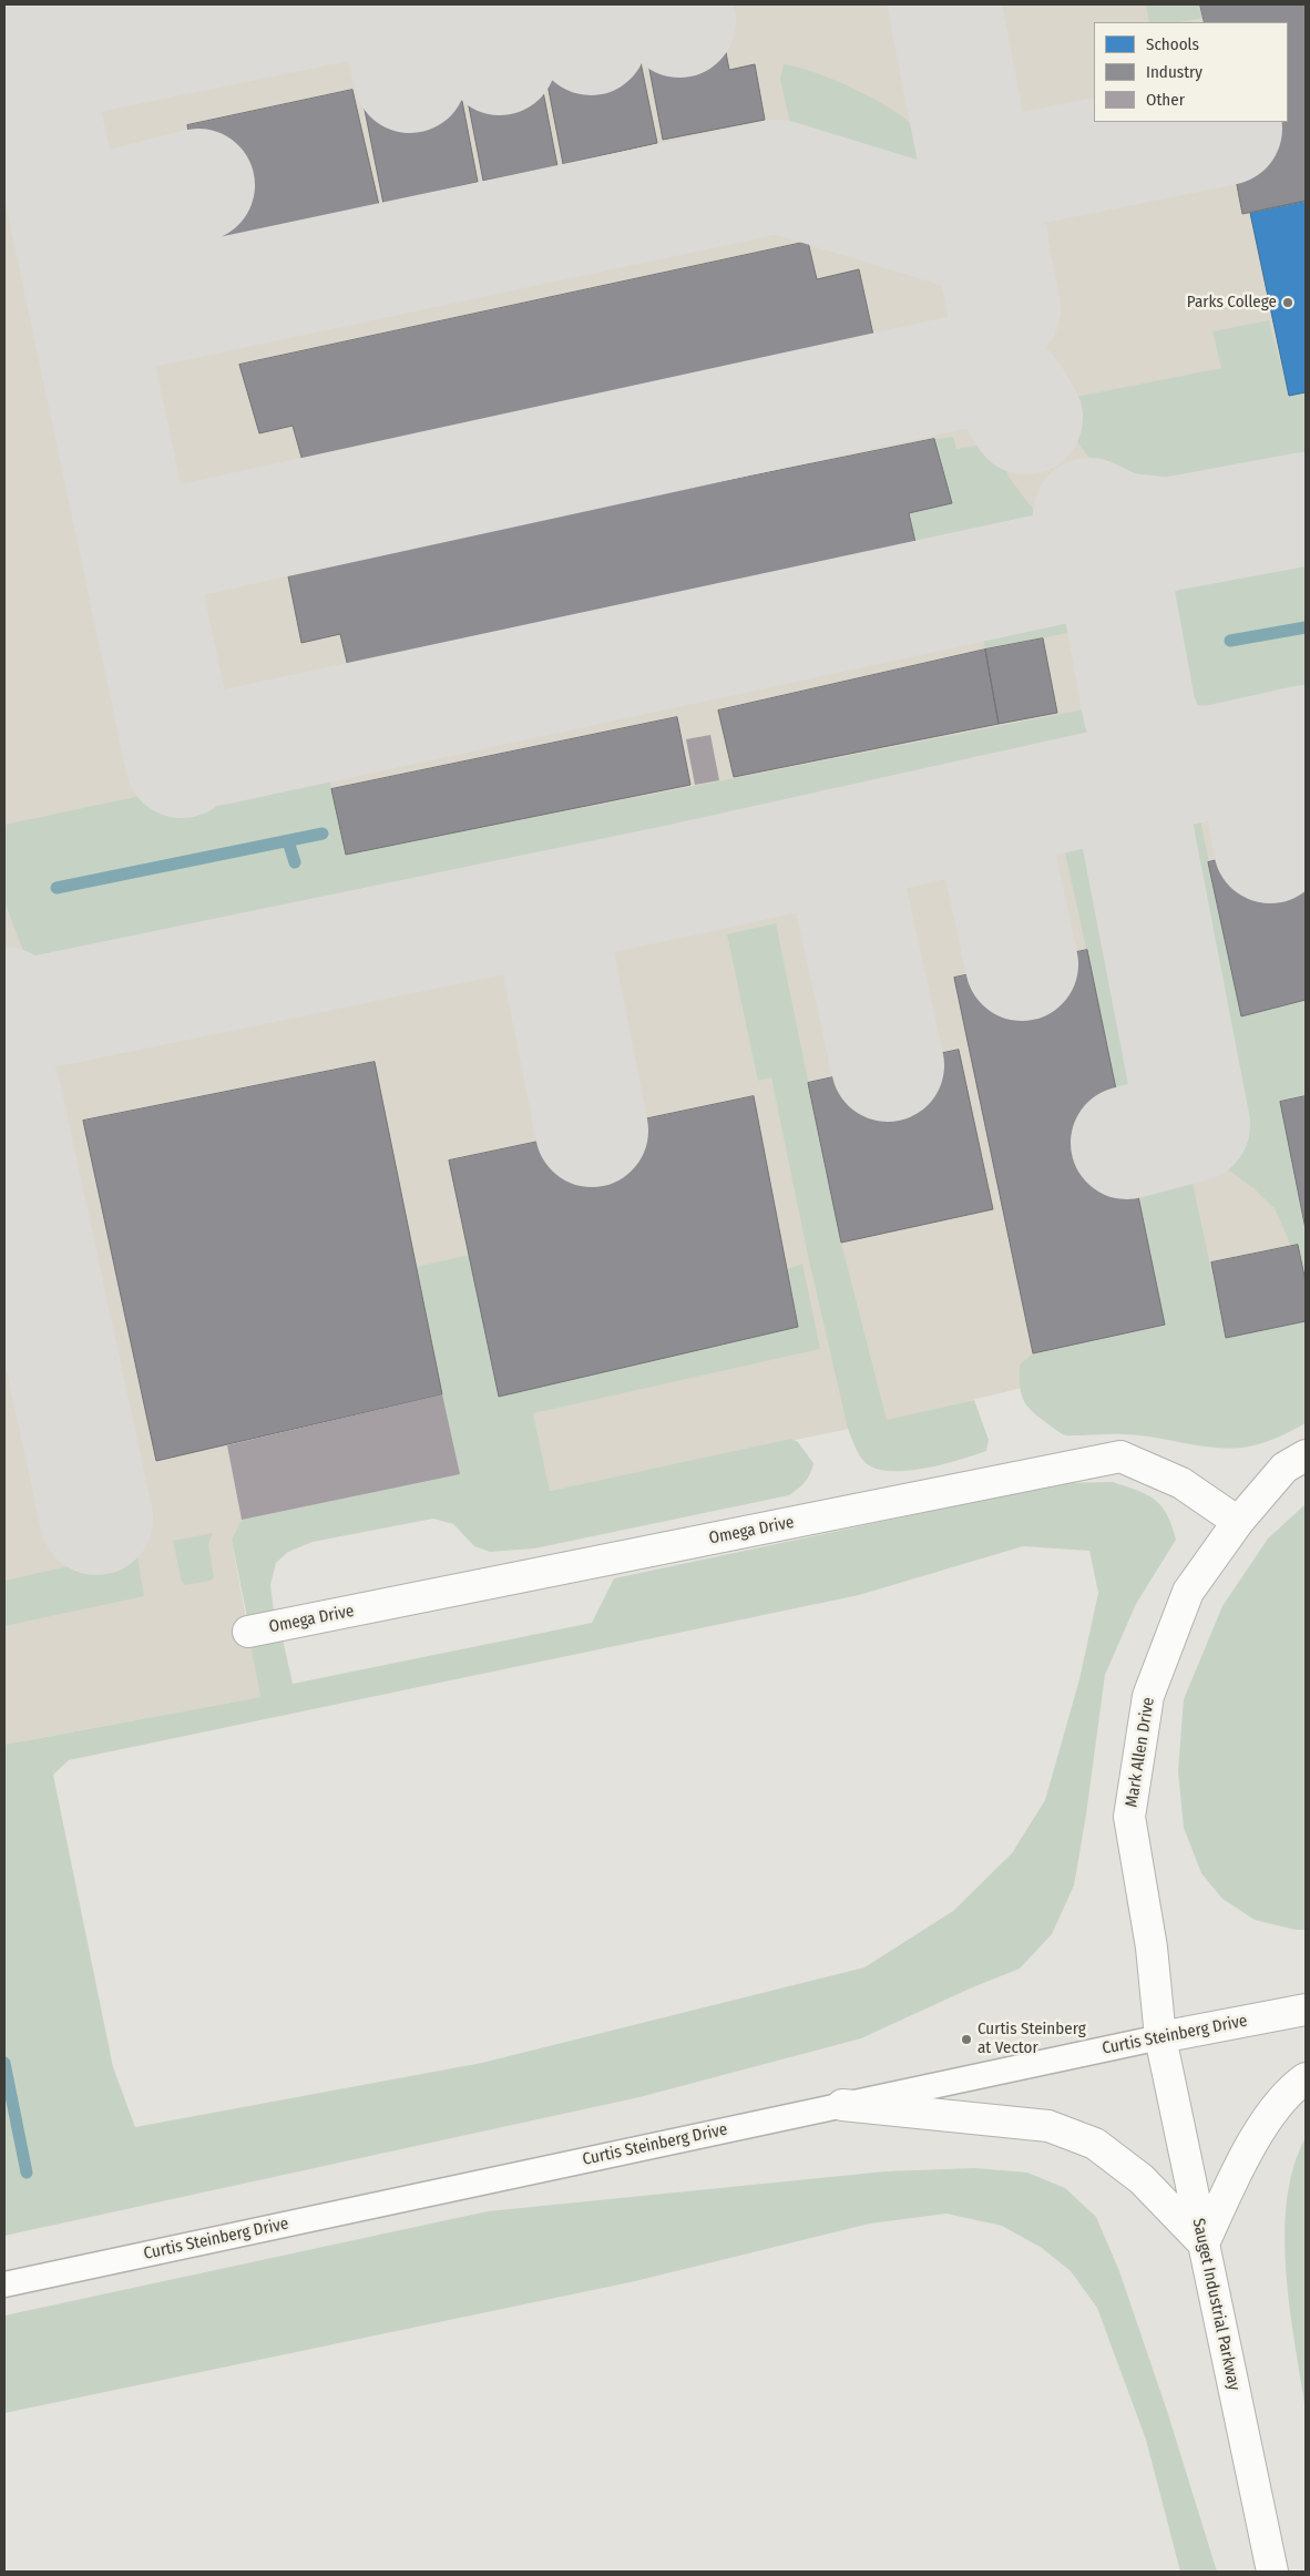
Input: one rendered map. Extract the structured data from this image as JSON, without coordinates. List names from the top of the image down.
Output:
{
  "streets": {
    "street": [
      "Omega Drive",
      "Mark Allen Drive",
      "Curtis Steinberg Drive",
      "Sauget Industrial Parkway"
    ]
  },
  "crossings": [
    ["Omega Drive", "Mark Allen Drive"],
    ["Mark Allen Drive", "Curtis Steinberg Drive"],
    ["Mark Allen Drive", "Sauget Industrial Parkway"],
    ["Curtis Steinberg Drive", "Sauget Industrial Parkway"]
  ],
  "places": ["Parks College", "Curtis Steinberg at Vector"],
  "legend": ["Schools", "Industry", "Other"]
}
